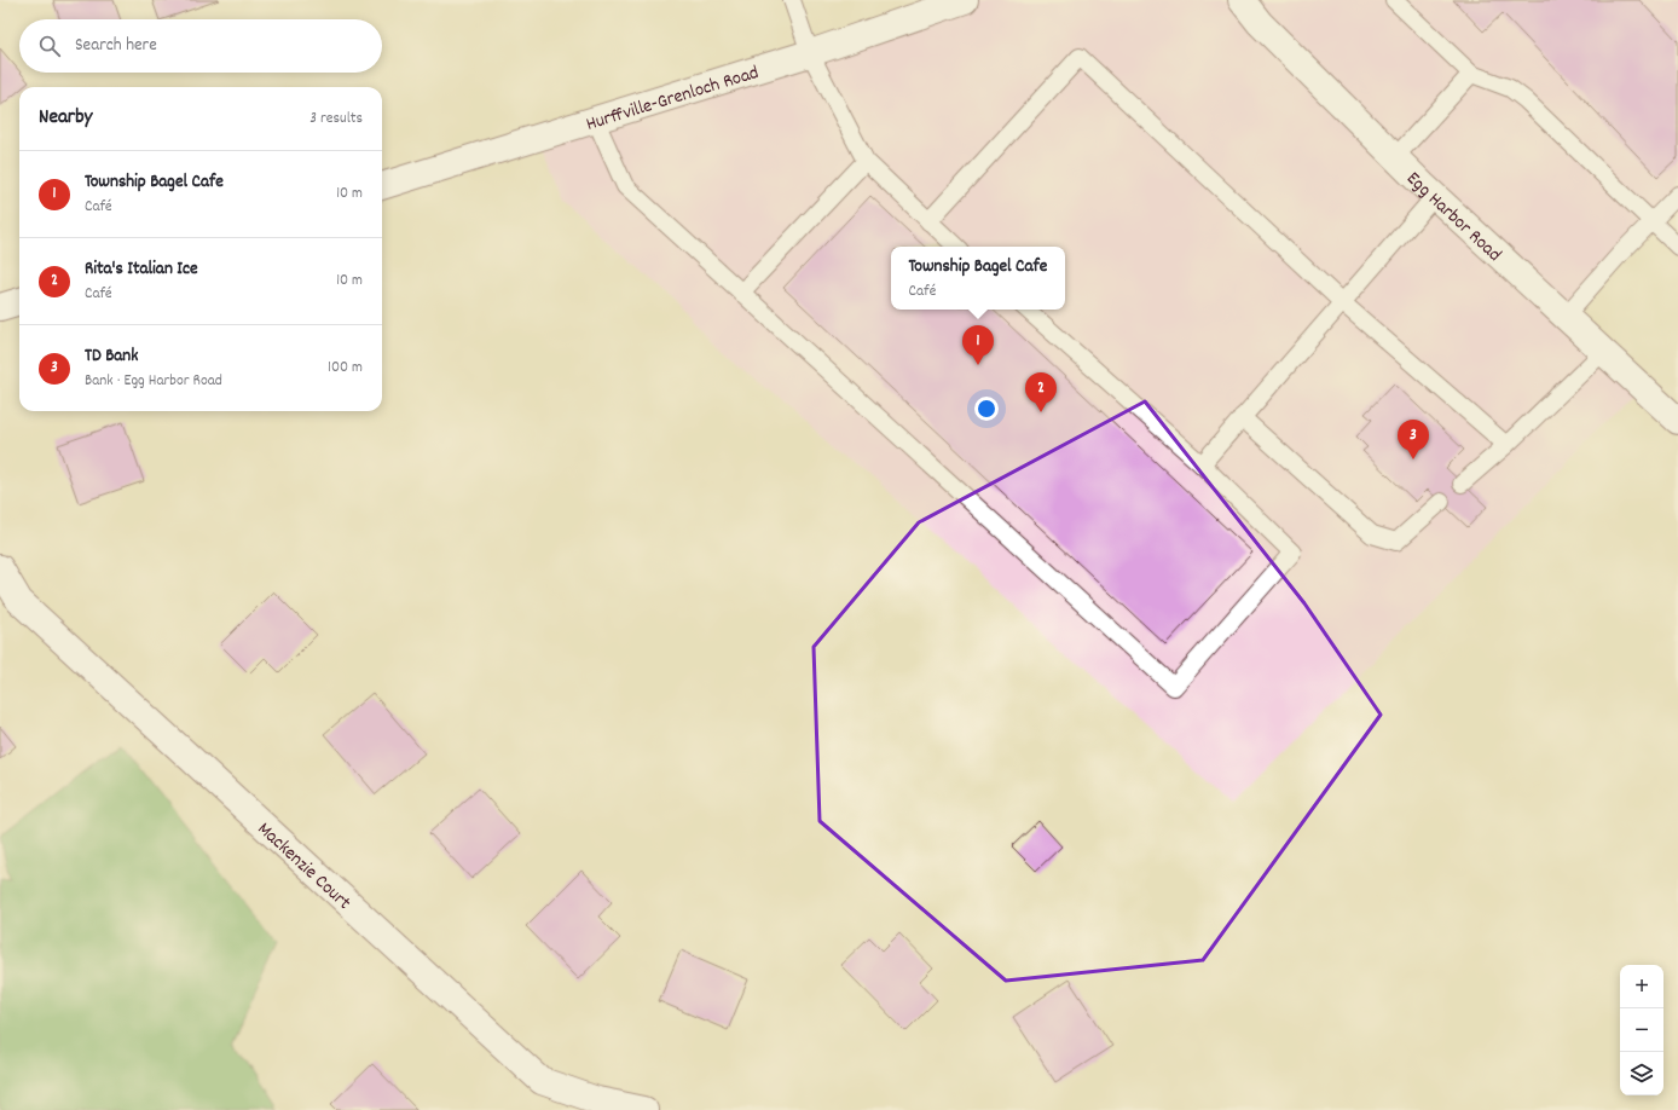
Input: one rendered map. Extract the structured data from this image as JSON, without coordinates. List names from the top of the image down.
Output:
{
  "streets": {
    "main road": ["Hurffville-Grenloch Road", "Egg Harbor Road", "Mackenzie Court"]
  },
  "page": {
    "search": "Search here",
    "heading": ["Nearby", "3 results"],
    "list": [
      {
        "mark": "1",
        "name": "Township Bagel Cafe",
        "note": "Café",
        "value": "10 m"
      },
      {
        "mark": "2",
        "name": "Rita's Italian Ice",
        "note": "Café",
        "value": "10 m"
      },
      {
        "mark": "3",
        "name": "TD Bank",
        "note": "Bank · Egg Harbor Road",
        "value": "100 m"
      }
    ],
    "popup": ["Township Bagel Cafe", "Café"],
    "pins": ["1", "2", "3"],
    "map_buttons": ["+", "−"]
  }
}
